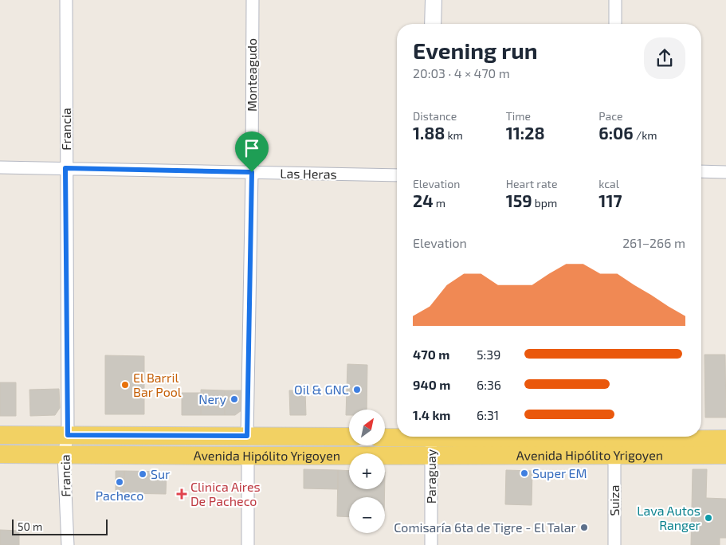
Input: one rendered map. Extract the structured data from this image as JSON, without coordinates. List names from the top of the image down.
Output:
{
  "streets": {
    "main road": ["Avenida Hipólito Yrigoyen"],
    "street": [
      "Monteagudo",
      "Francia",
      "Las Heras",
      "Paraguay",
      "Suiza"
    ]
  },
  "crossings": [
    ["Monteagudo", "Las Heras"],
    ["Monteagudo", "Avenida Hipólito Yrigoyen"],
    ["Francia", "Las Heras"],
    ["Francia", "Avenida Hipólito Yrigoyen"],
    ["Avenida Hipólito Yrigoyen", "Paraguay"],
    ["Avenida Hipólito Yrigoyen", "Suiza"]
  ],
  "places": {
    "other": [
      "El Barril Bar Pool",
      "Oil & GNC",
      "Nery",
      "Super EM",
      "Sur",
      "Pacheco",
      "Lava Autos Ranger",
      "Comisaría 6ta de Tigre - El Talar"
    ],
    "health": ["Clinica Aires De Pacheco"]
  },
  "scale_bar": "50 m",
  "north": "top right",
  "page": {
    "heading": ["Evening run", "20:03 · 4 × 470 m"],
    "stats": [
      ["Distance", "1.88 km"],
      ["Time", "11:28"],
      ["Pace", "6:06 /km"],
      ["Elevation", "24 m"],
      ["Heart rate", "159 bpm"],
      ["kcal", "117"]
    ],
    "chart": ["Elevation", "261–266 m"],
    "list": [
      {
        "name": "470 m",
        "note": "5:39"
      },
      {
        "name": "940 m",
        "note": "6:36"
      },
      {
        "name": "1.4 km",
        "note": "6:31"
      }
    ],
    "map_buttons": ["+", "−"],
    "scale": "50 m"
  }
}
